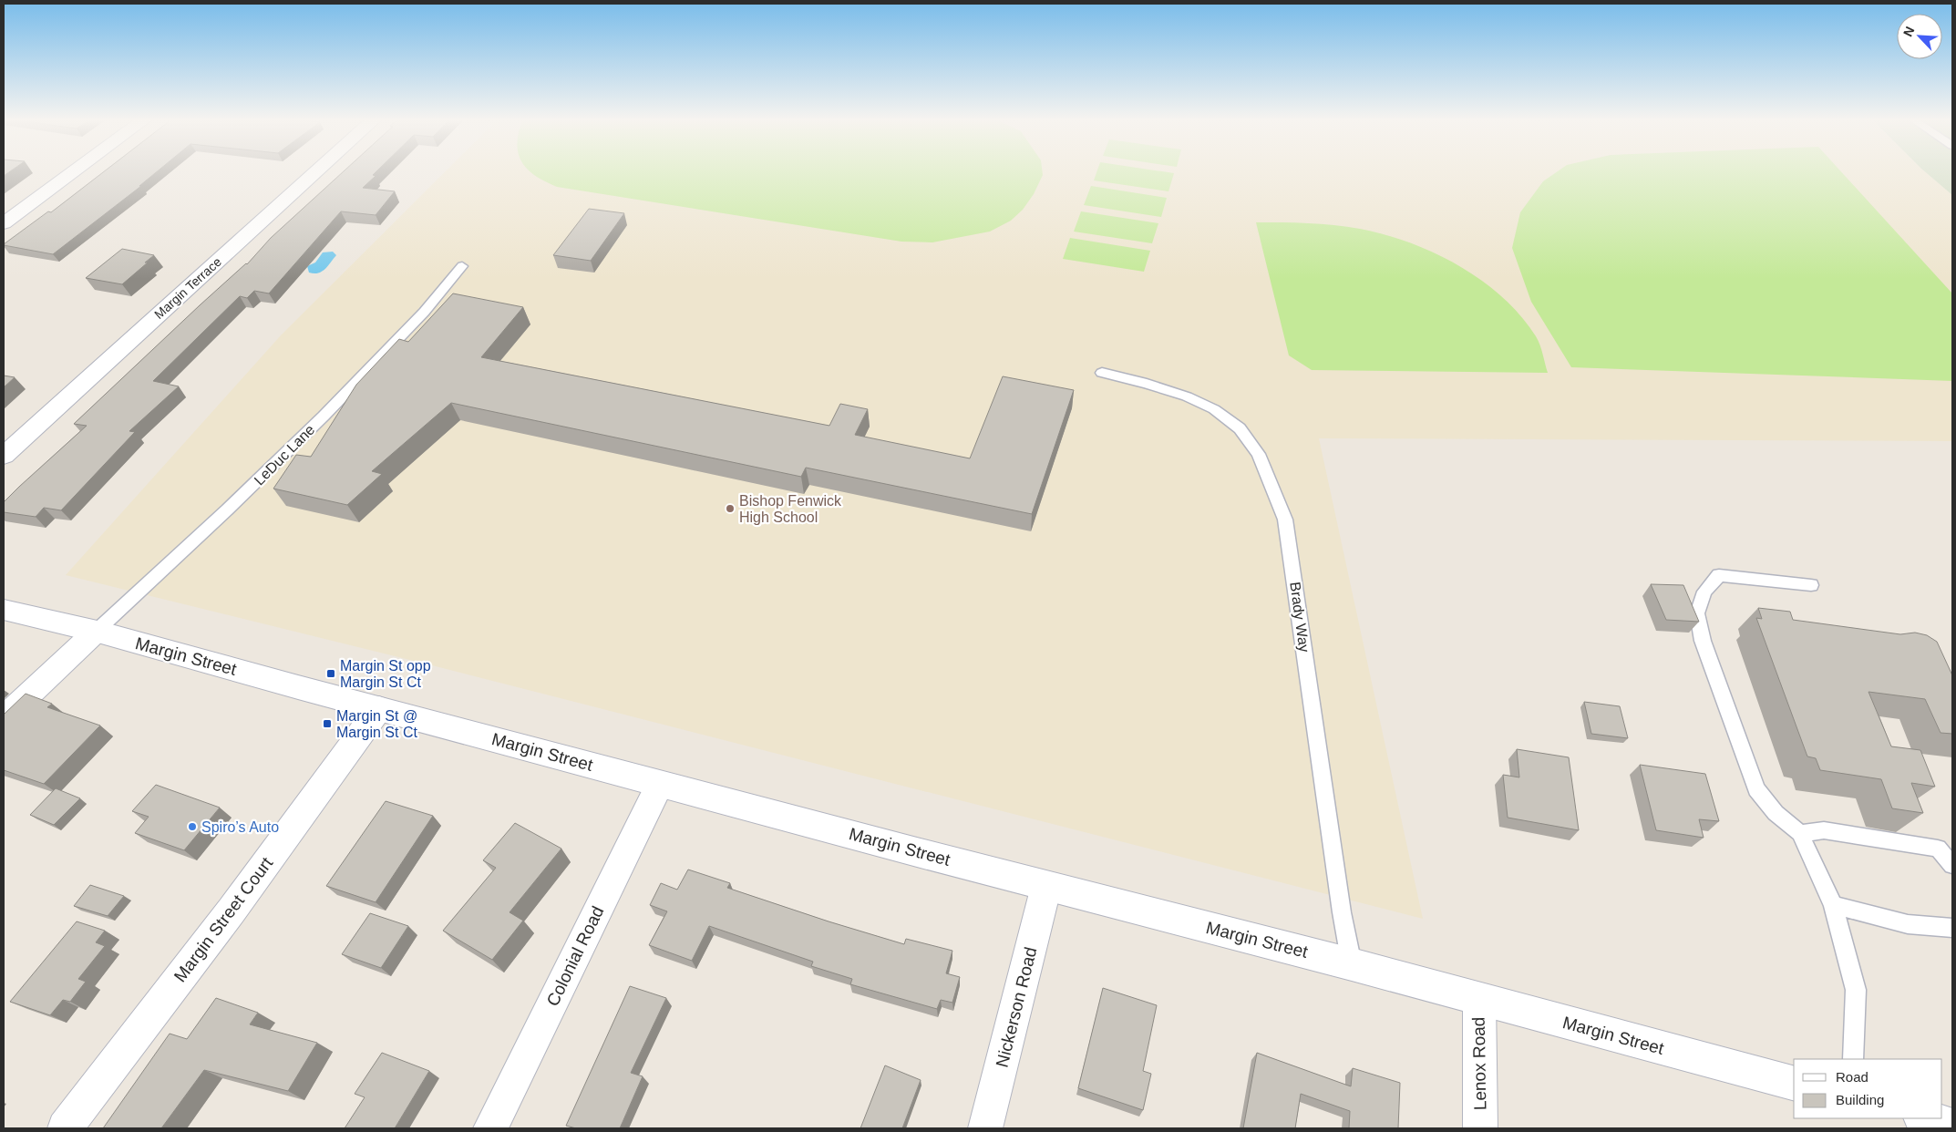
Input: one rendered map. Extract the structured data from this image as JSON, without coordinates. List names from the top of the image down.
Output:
{
  "streets": {
    "street": [
      "Margin Terrace",
      "Margin Street",
      "Margin Street Court",
      "Colonial Road",
      "Nickerson Road",
      "Lenox Road"
    ],
    "lane": ["LeDuc Lane", "Brady Way"]
  },
  "crossings": [
    ["LeDuc Lane", "Margin Street"],
    ["Brady Way", "Margin Street"],
    ["Margin Street", "Margin Street Court"],
    ["Margin Street", "Colonial Road"],
    ["Margin Street", "Nickerson Road"],
    ["Margin Street", "Lenox Road"]
  ],
  "places": {
    "other": ["Bishop Fenwick High School", "Spiro’s Auto"],
    "transit": ["Margin St opp Margin St Ct", "Margin St @ Margin St Ct"]
  },
  "legend": ["Road", "Building"],
  "north": "top left"
}
